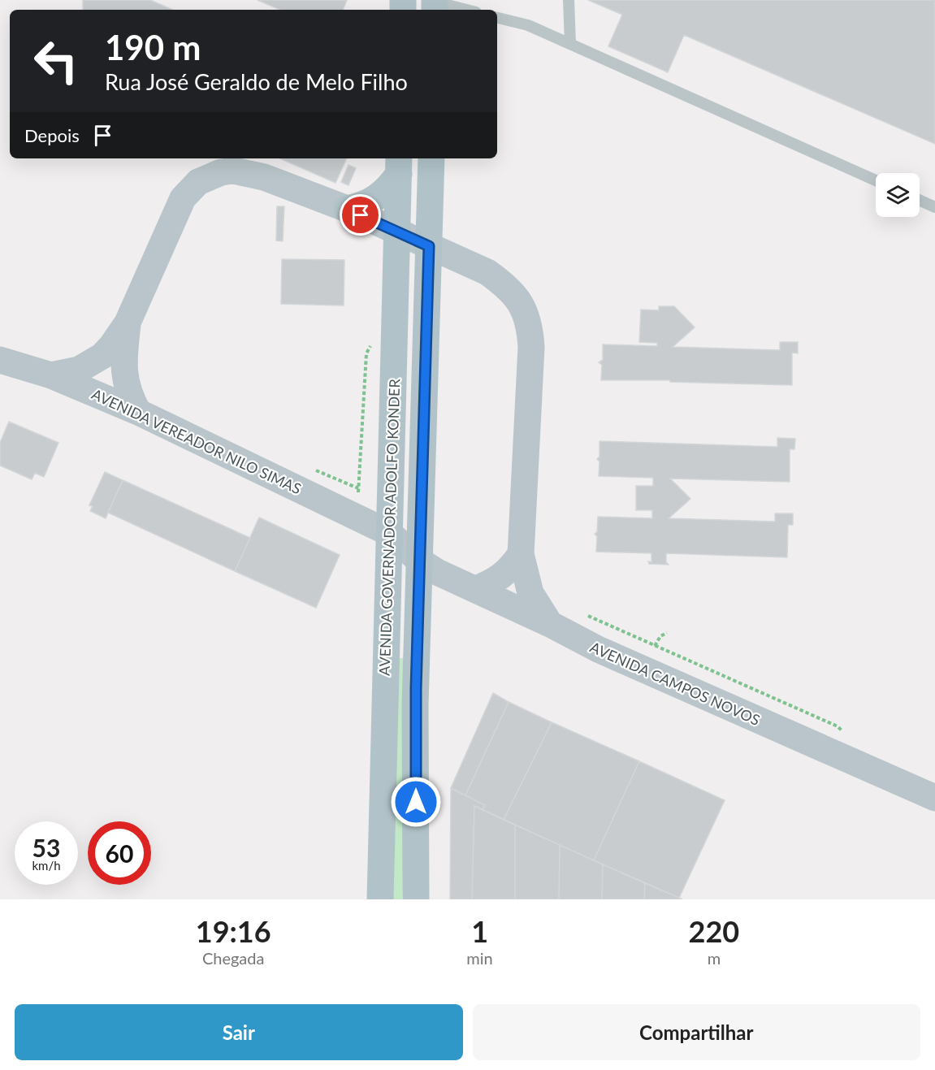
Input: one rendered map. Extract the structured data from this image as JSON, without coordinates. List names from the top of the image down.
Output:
{
  "streets": {
    "main road": ["AVENIDA VEREADOR NILO SIMAS", "AVENIDA GOVERNADOR ADOLFO KONDER", "AVENIDA CAMPOS NOVOS"]
  },
  "crossings": [
    ["AVENIDA VEREADOR NILO SIMAS", "AVENIDA GOVERNADOR ADOLFO KONDER"],
    ["AVENIDA VEREADOR NILO SIMAS", "AVENIDA CAMPOS NOVOS"],
    ["AVENIDA GOVERNADOR ADOLFO KONDER", "AVENIDA CAMPOS NOVOS"]
  ],
  "page": {
    "turn": ["190 m", "Rua José Geraldo de Melo Filho"],
    "then": "Depois",
    "speed": "53 km/h",
    "limit": "60",
    "eta": [
      "19:16",
      "Chegada",
      "1",
      "min",
      "220",
      "m"
    ],
    "buttons": ["Sair", "Compartilhar"]
  }
}
